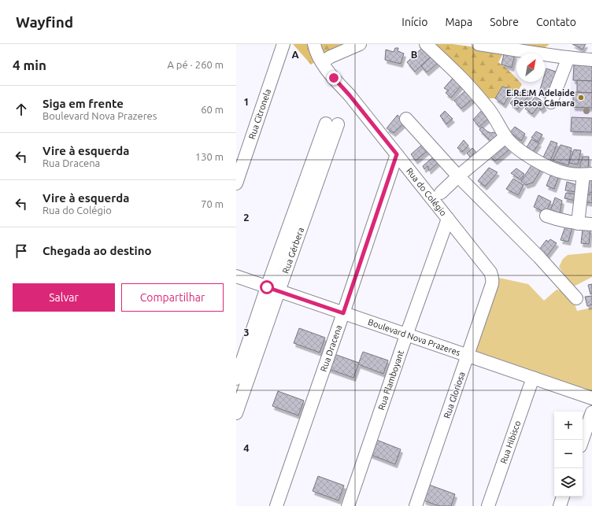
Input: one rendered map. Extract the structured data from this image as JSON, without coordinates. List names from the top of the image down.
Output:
{
  "streets": {
    "street": [
      "Rua Citronela",
      "Rua do Colégio",
      "Rua Gérbera",
      "Boulevard Nova Prazeres",
      "Rua Dracena",
      "Rua Flamboyant",
      "Rua Gloriosa",
      "Rua Hibisco"
    ]
  },
  "crossings": [
    ["Rua do Colégio", "Rua Dracena"],
    ["Rua do Colégio", "Rua Flamboyant"],
    ["Rua do Colégio", "Rua Gloriosa"],
    ["Rua Gérbera", "Boulevard Nova Prazeres"],
    ["Boulevard Nova Prazeres", "Rua Dracena"],
    ["Boulevard Nova Prazeres", "Rua Flamboyant"],
    ["Boulevard Nova Prazeres", "Rua Gloriosa"],
    ["Boulevard Nova Prazeres", "Rua Hibisco"]
  ],
  "places": ["E.R.E.M Adelaide Pessoa Câmara"],
  "north": "top right",
  "page": {
    "header": "Wayfind",
    "nav": [
      "Início",
      "Mapa",
      "Sobre",
      "Contato"
    ],
    "heading": ["4 min", "A pé · 260 m"],
    "list": [
      ["Siga em frente", "Boulevard Nova Prazeres", "60 m"],
      ["Vire à esquerda", "Rua Dracena", "130 m"],
      ["Vire à esquerda", "Rua do Colégio", "70 m"],
      "Chegada ao destino"
    ],
    "buttons": ["Salvar", "Compartilhar"],
    "map_buttons": ["+", "−"]
  },
  "grid": {
    "columns": ["A", "B"],
    "rows": [
      "1",
      "2",
      "3",
      "4"
    ]
  }
}
